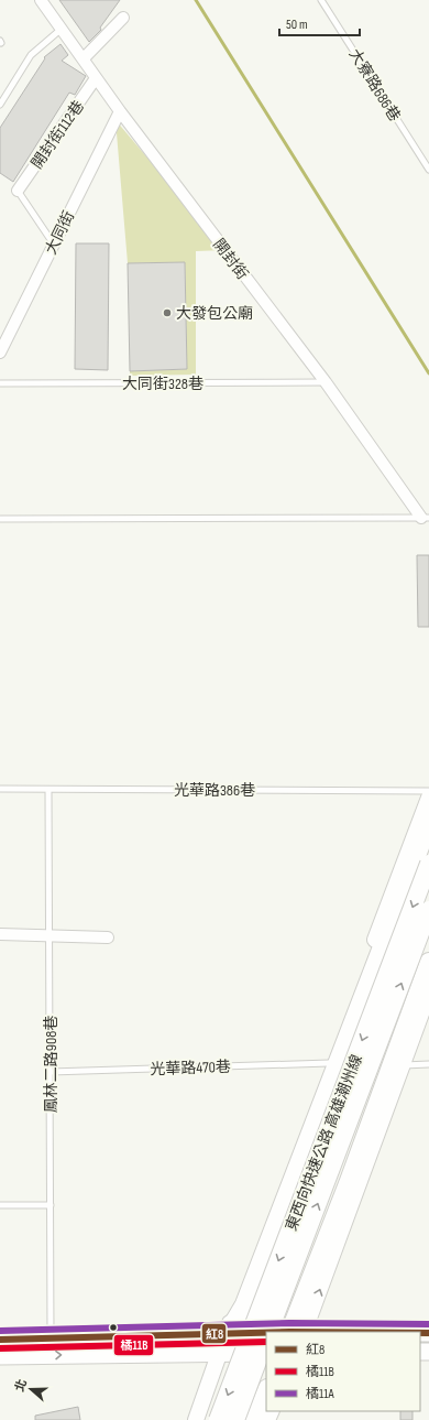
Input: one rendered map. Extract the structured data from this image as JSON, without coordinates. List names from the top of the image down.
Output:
{
  "streets": {
    "highway": ["東西向快速公路 高雄潮州線"],
    "street": ["開封街112巷", "大同街", "開封街"],
    "lane": [
      "大寮路686巷",
      "大同街328巷",
      "光華路386巷",
      "鳳林二路908巷",
      "光華路470巷"
    ]
  },
  "crossings": [
    ["開封街112巷", "開封街"],
    ["大同街", "開封街"],
    ["開封街", "大同街328巷"],
    ["光華路386巷", "鳳林二路908巷"],
    ["鳳林二路908巷", "光華路470巷"]
  ],
  "places": ["大發包公廟"],
  "lines": ["transit line 橘11A", "transit line 紅8", "transit line 橘11B"],
  "legend": ["紅8", "橘11B", "橘11A"],
  "scale_bar": "50 m",
  "north": "left"
}
